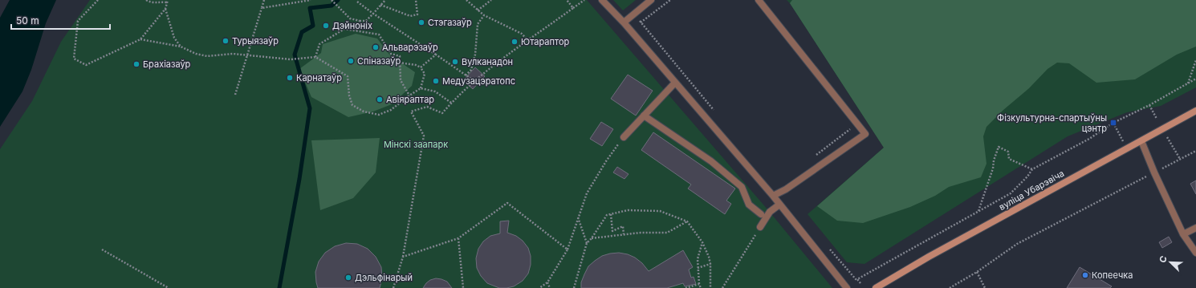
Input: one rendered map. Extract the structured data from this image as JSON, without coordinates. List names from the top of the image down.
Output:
{
  "streets": {
    "main road": ["вуліца Убарэвіча"]
  },
  "parks": ["Мінскі заапарк"],
  "places": {
    "other": [
      "Стэгазаўр",
      "Дэйноніх",
      "Турыязаўр",
      "Ютараптор",
      "Альварэзаўр",
      "Спіназаўр",
      "Вулканадон",
      "Брахіазаўр",
      "Карнатаўр",
      "Медузацэратопс",
      "Авіяраптар",
      "Копеечка",
      "Дэльфінарый"
    ],
    "transit": ["Фізкультурна-спартыўны цэнтр"]
  },
  "scale_bar": "50 m",
  "north": "top left"
}
